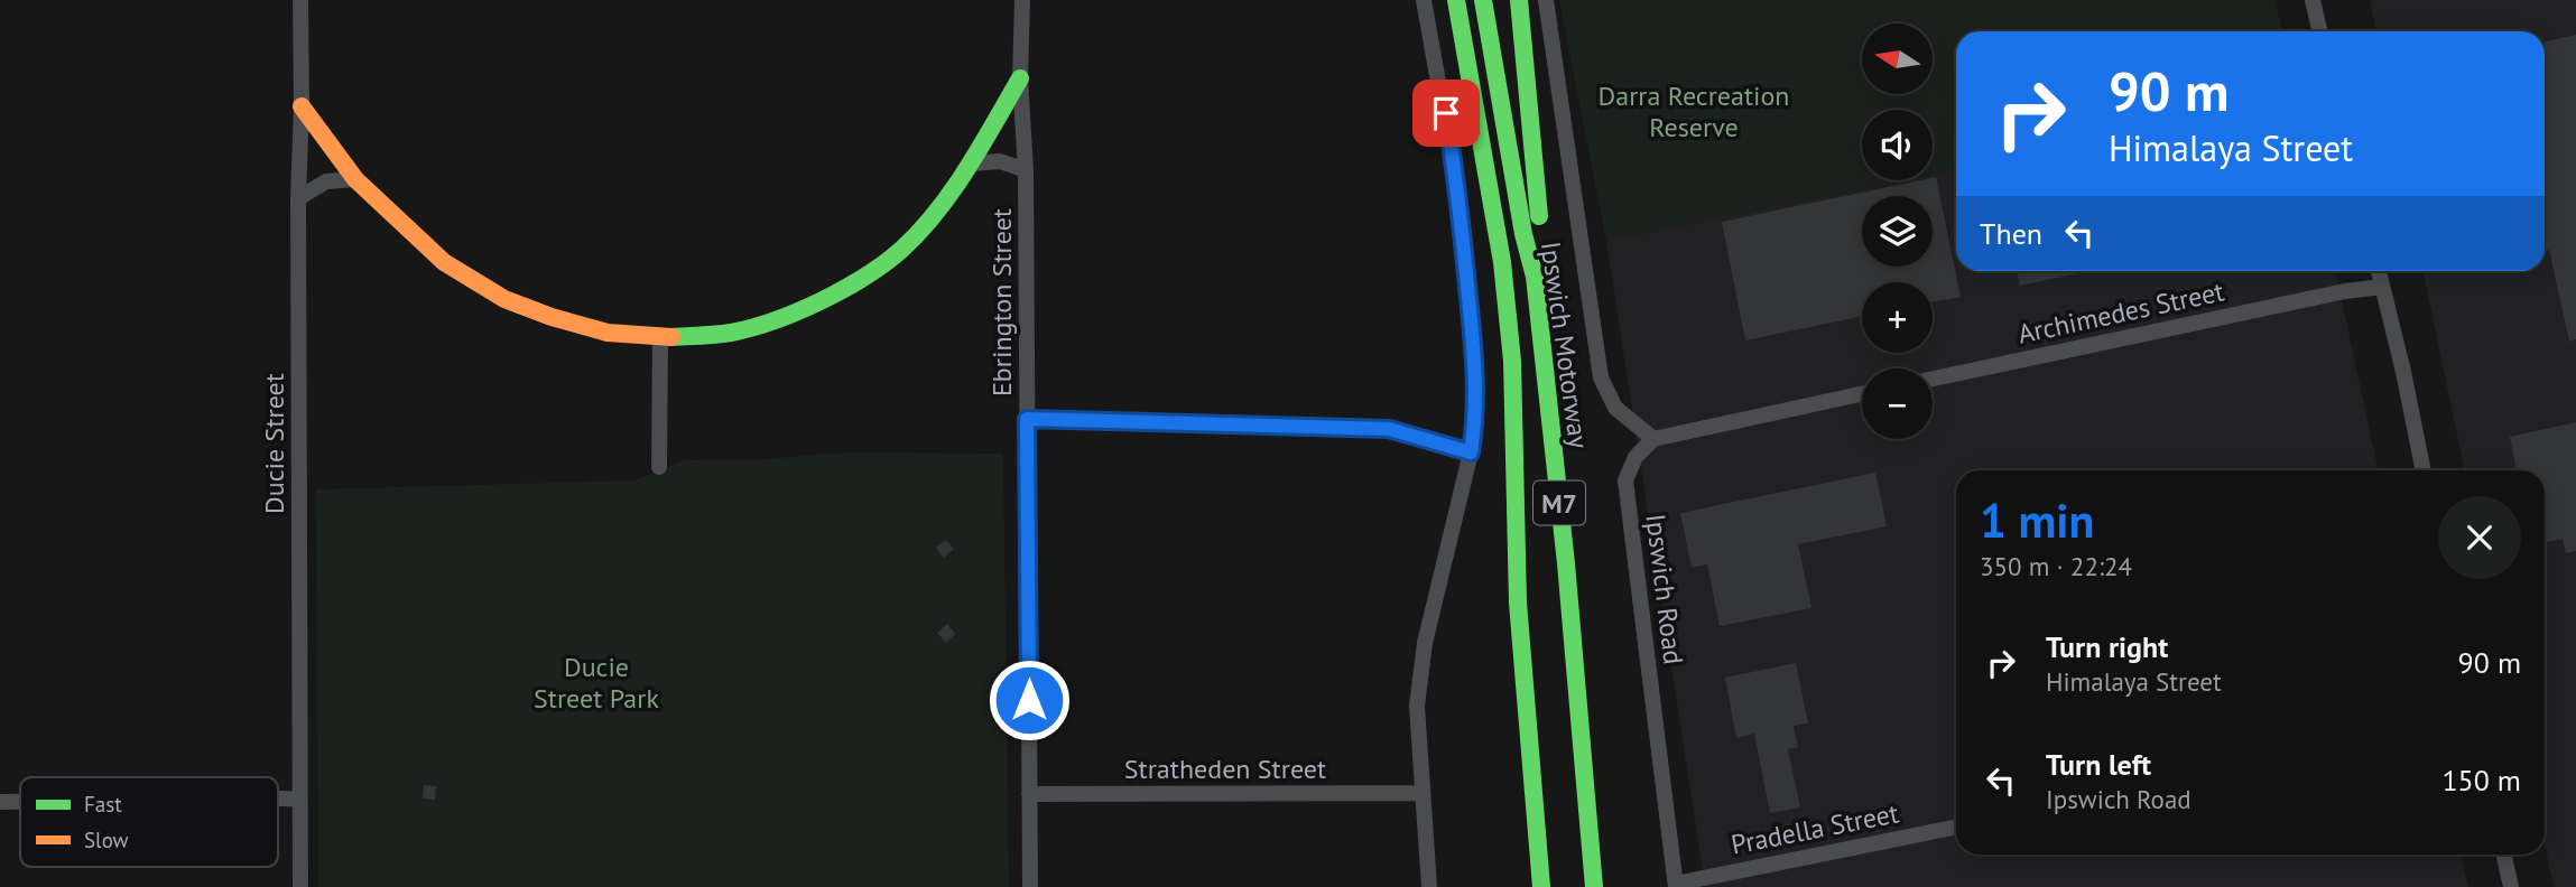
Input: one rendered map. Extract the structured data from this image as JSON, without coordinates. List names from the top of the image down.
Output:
{
  "streets": {
    "main road": ["Ipswich Motorway", "M7"],
    "street": [
      "Ebrington Street",
      "Archimedes Street",
      "Ducie Street",
      "Ipswich Road",
      "Stratheden Street",
      "Pradella Street"
    ]
  },
  "crossings": [
    ["Ebrington Street", "Stratheden Street"],
    ["Ipswich Road", "Pradella Street"]
  ],
  "parks": ["Darra Recreation Reserve", "Ducie Street Park"],
  "legend": ["Fast", "Slow"],
  "north": "left",
  "page": {
    "map_buttons": ["+", "−"],
    "turn": ["90 m", "Himalaya Street"],
    "then": "Then",
    "heading": ["1 min", "350 m · 22:24"],
    "list": [
      {
        "name": "Turn right",
        "note": "Himalaya Street",
        "value": "90 m"
      },
      {
        "name": "Turn left",
        "note": "Ipswich Road",
        "value": "150 m"
      }
    ]
  }
}
